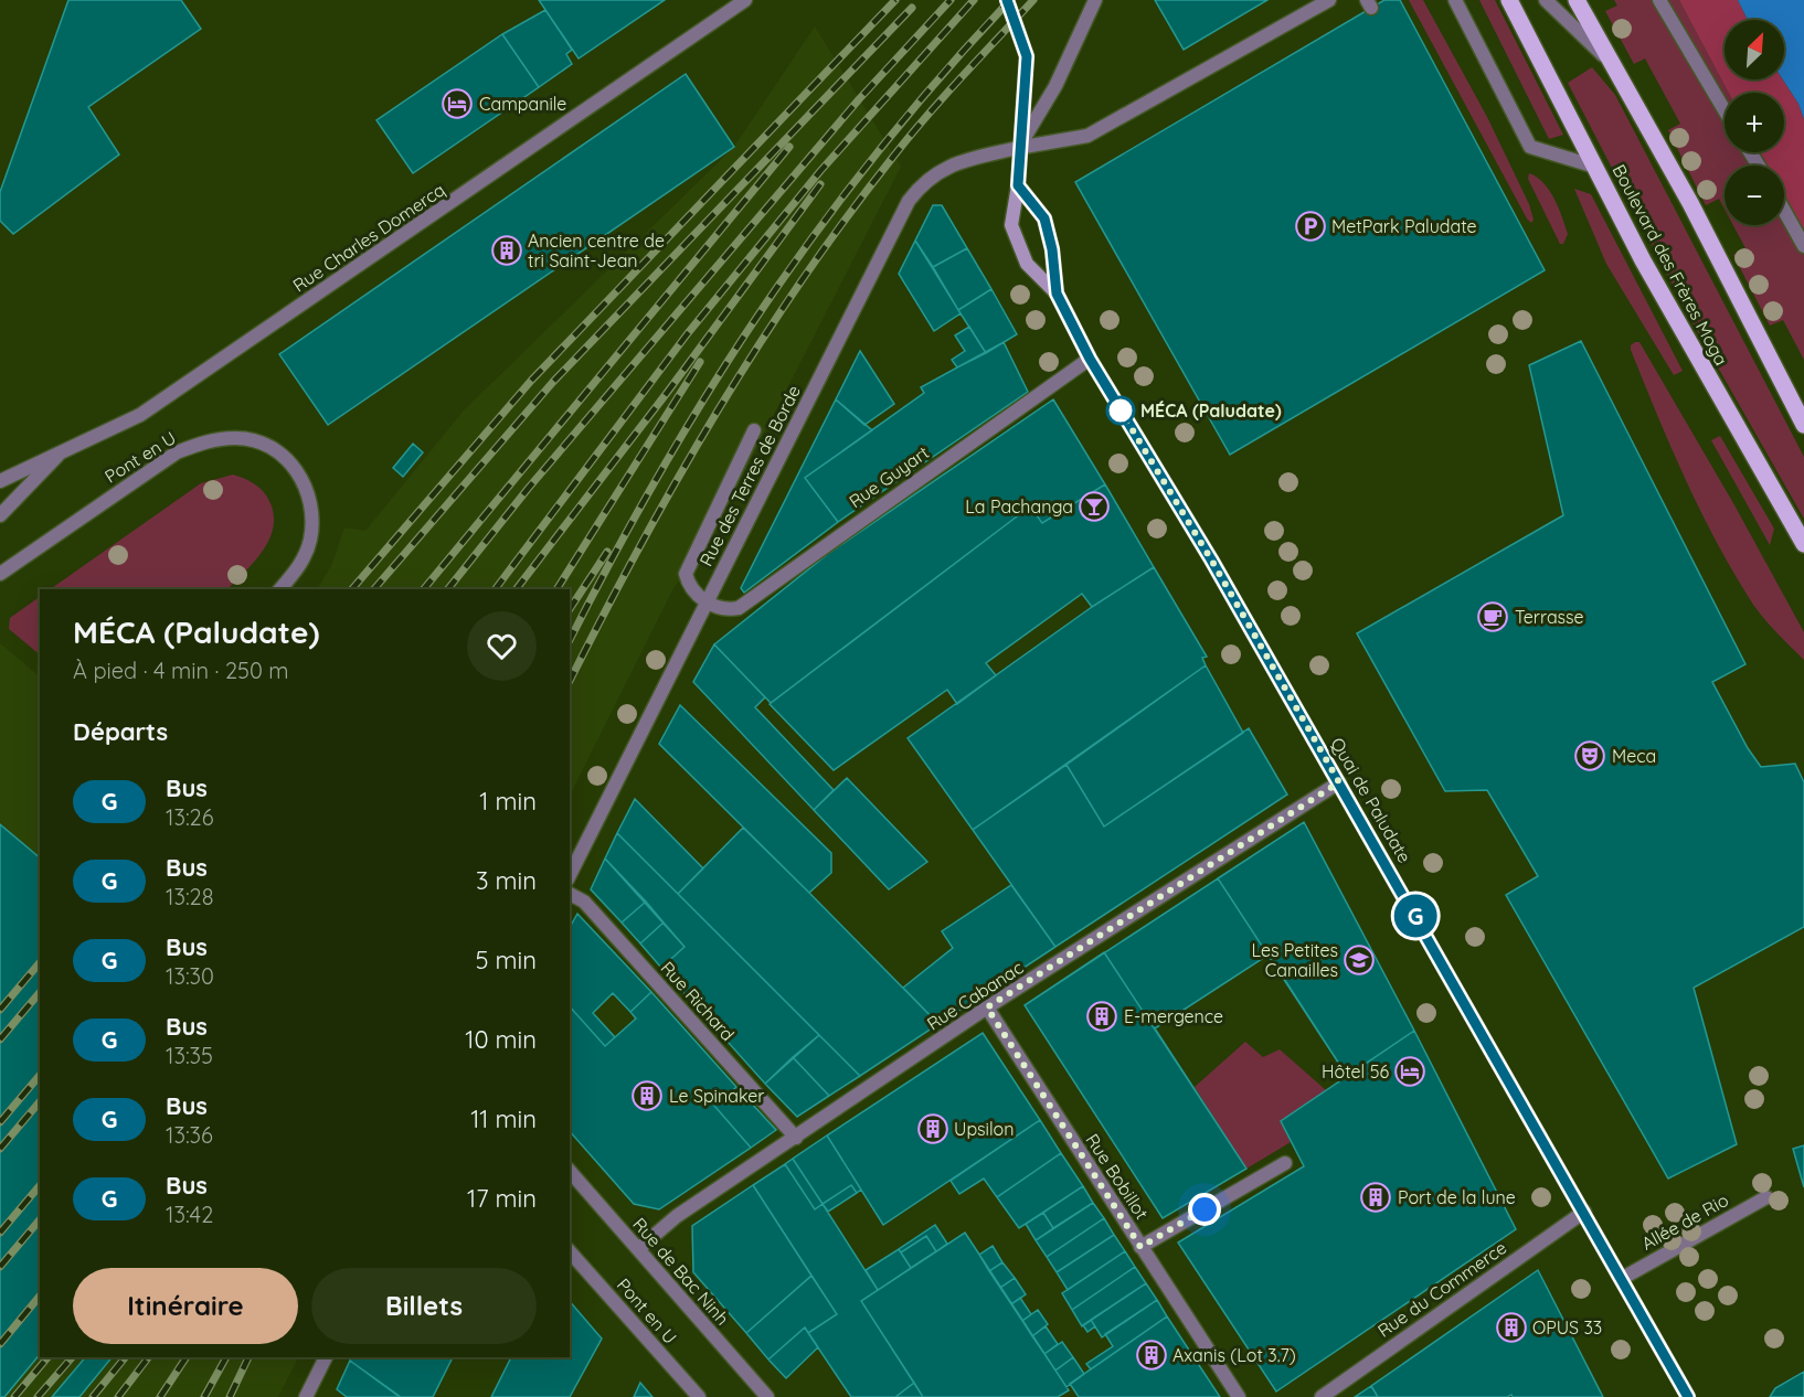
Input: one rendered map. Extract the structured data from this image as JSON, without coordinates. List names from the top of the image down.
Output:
{
  "streets": {
    "main road": ["Boulevard des Frères Moga"],
    "street": [
      "Rue Charles Domercq",
      "Pont en U",
      "Rue des Terres de Borde",
      "Rue Guyart",
      "Quai de Paludate",
      "Rue Cabanac",
      "Rue Richard",
      "Rue Bobillot",
      "Allée de Rio",
      "Rue de Bac Ninh",
      "Rue du Commerce"
    ]
  },
  "crossings": [
    ["Rue des Terres de Borde", "Rue Guyart"],
    ["Rue des Terres de Borde", "Quai de Paludate"],
    ["Rue Guyart", "Quai de Paludate"],
    ["Quai de Paludate", "Rue Cabanac"],
    ["Quai de Paludate", "Allée de Rio"],
    ["Quai de Paludate", "Rue du Commerce"],
    ["Rue Cabanac", "Rue Richard"],
    ["Rue Cabanac", "Rue Bobillot"],
    ["Rue Cabanac", "Rue de Bac Ninh"]
  ],
  "places": {
    "hotel": ["Campanile", "Hôtel 56"],
    "parking": ["MetPark Paludate"],
    "building": [
      "Ancien centre de tri Saint-Jean",
      "E-mergence",
      "Le Spinaker",
      "Upsilon",
      "Port de la lune",
      "OPUS 33",
      "Axanis (Lot 3.7)"
    ],
    "other": ["MÉCA (Paludate)"],
    "bar": ["La Pachanga"],
    "cafe": ["Terrasse"],
    "theatre": ["Meca"],
    "school or university": ["Les Petites Canailles"]
  },
  "lines": ["bus line G"],
  "north": "top right",
  "page": {
    "on_map": "G",
    "map_buttons": ["+", "−"],
    "heading": [
      ["MÉCA (Paludate)", "À pied · 4 min · 250 m"],
      "Départs"
    ],
    "list": [
      {
        "mark": "G",
        "name": "Bus",
        "note": "13:26",
        "value": "1 min"
      },
      {
        "mark": "G",
        "name": "Bus",
        "note": "13:28",
        "value": "3 min"
      },
      {
        "mark": "G",
        "name": "Bus",
        "note": "13:30",
        "value": "5 min"
      },
      {
        "mark": "G",
        "name": "Bus",
        "note": "13:35",
        "value": "10 min"
      },
      {
        "mark": "G",
        "name": "Bus",
        "note": "13:36",
        "value": "11 min"
      },
      {
        "mark": "G",
        "name": "Bus",
        "note": "13:42",
        "value": "17 min"
      }
    ],
    "buttons": ["Itinéraire", "Billets"]
  }
}
